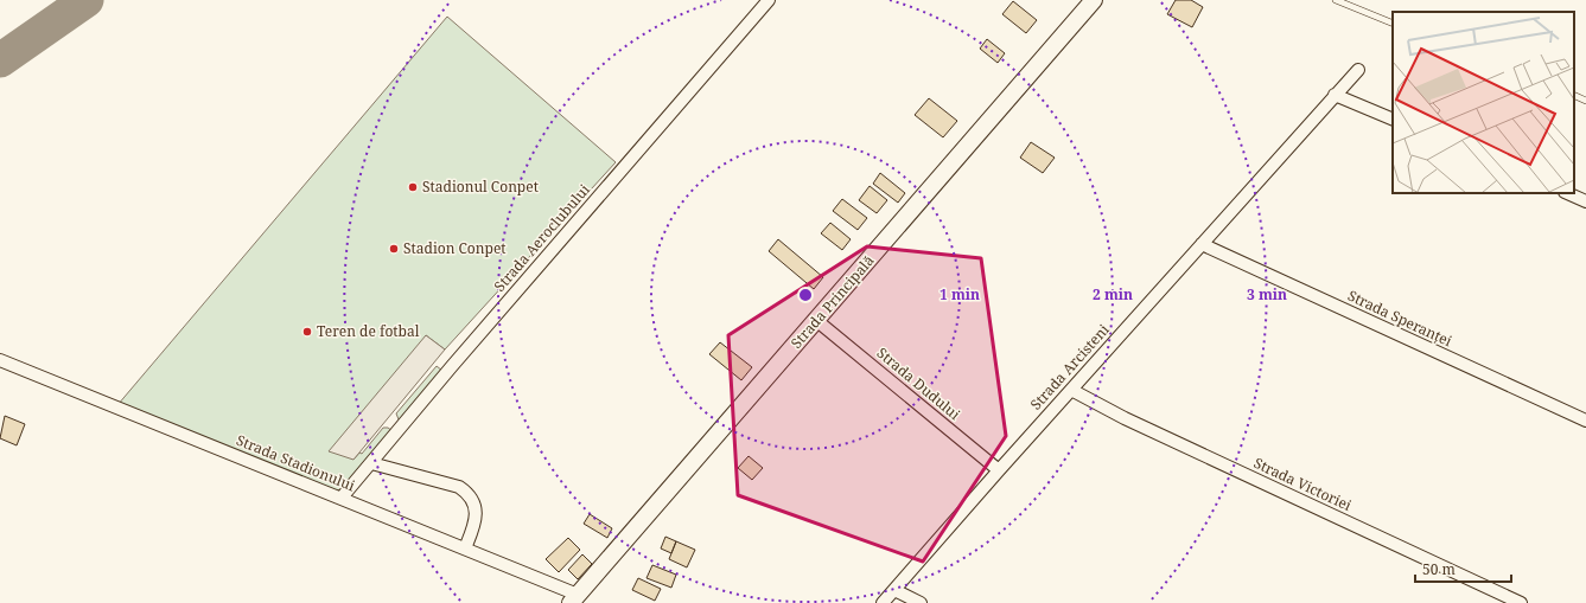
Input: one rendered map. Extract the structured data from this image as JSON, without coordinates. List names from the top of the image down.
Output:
{
  "streets": {
    "main road": ["Strada Principală"],
    "street": [
      "Strada Aeroclubului",
      "Strada Speranței",
      "Strada Arcisteni",
      "Strada Dudului",
      "Strada Stadionului",
      "Strada Victoriei"
    ]
  },
  "crossings": [
    ["Strada Aeroclubului", "Strada Stadionului"],
    ["Strada Principală", "Strada Dudului"],
    ["Strada Principală", "Strada Stadionului"],
    ["Strada Speranței", "Strada Arcisteni"],
    ["Strada Arcisteni", "Strada Dudului"],
    ["Strada Arcisteni", "Strada Victoriei"]
  ],
  "places": ["Stadionul Conpet", "Stadion Conpet", "Teren de fotbal"],
  "scale_bar": "50 m",
  "rings": ["1 min", "2 min", "3 min"]
}
